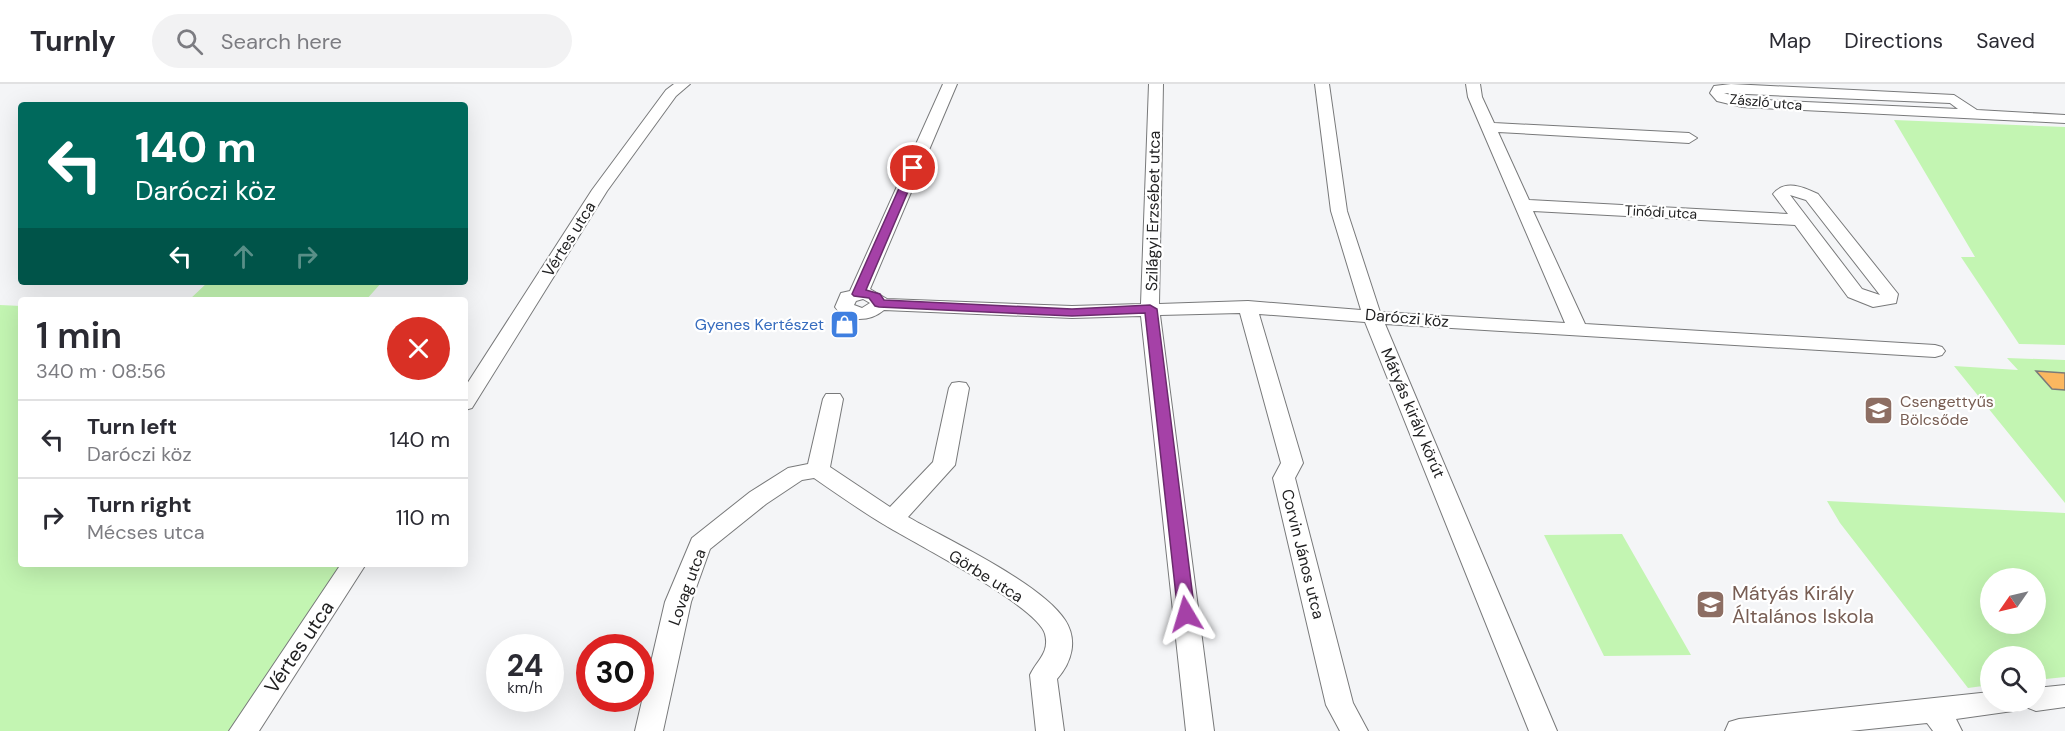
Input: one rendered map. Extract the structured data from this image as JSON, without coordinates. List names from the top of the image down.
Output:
{
  "streets": {
    "street": [
      "Zászló utca",
      "Szilágyi Erzsébet utca",
      "Tinódi utca",
      "Vértes utca",
      "Daróczi köz",
      "Mátyás király körút",
      "Corvin János utca",
      "Görbe utca",
      "Lovag utca"
    ]
  },
  "crossings": [
    ["Szilágyi Erzsébet utca", "Daróczi köz"],
    ["Daróczi köz", "Mátyás király körút"],
    ["Daróczi köz", "Corvin János utca"],
    ["Görbe utca", "Lovag utca"]
  ],
  "places": {
    "shop": ["Gyenes Kertészet"],
    "school or university": ["Csengettyűs Bölcsőde", "Mátyás Király Általános Iskola"]
  },
  "north": "bottom left",
  "page": {
    "header": "Turnly",
    "search": "Search here",
    "nav": ["Map", "Directions", "Saved"],
    "turn": ["140 m", "Daróczi köz"],
    "heading": ["1 min", "340 m · 08:56"],
    "list": [
      {
        "name": "Turn left",
        "note": "Daróczi köz",
        "value": "140 m"
      },
      {
        "name": "Turn right",
        "note": "Mécses utca",
        "value": "110 m"
      }
    ],
    "speed": "24 km/h",
    "limit": "30"
  }
}
